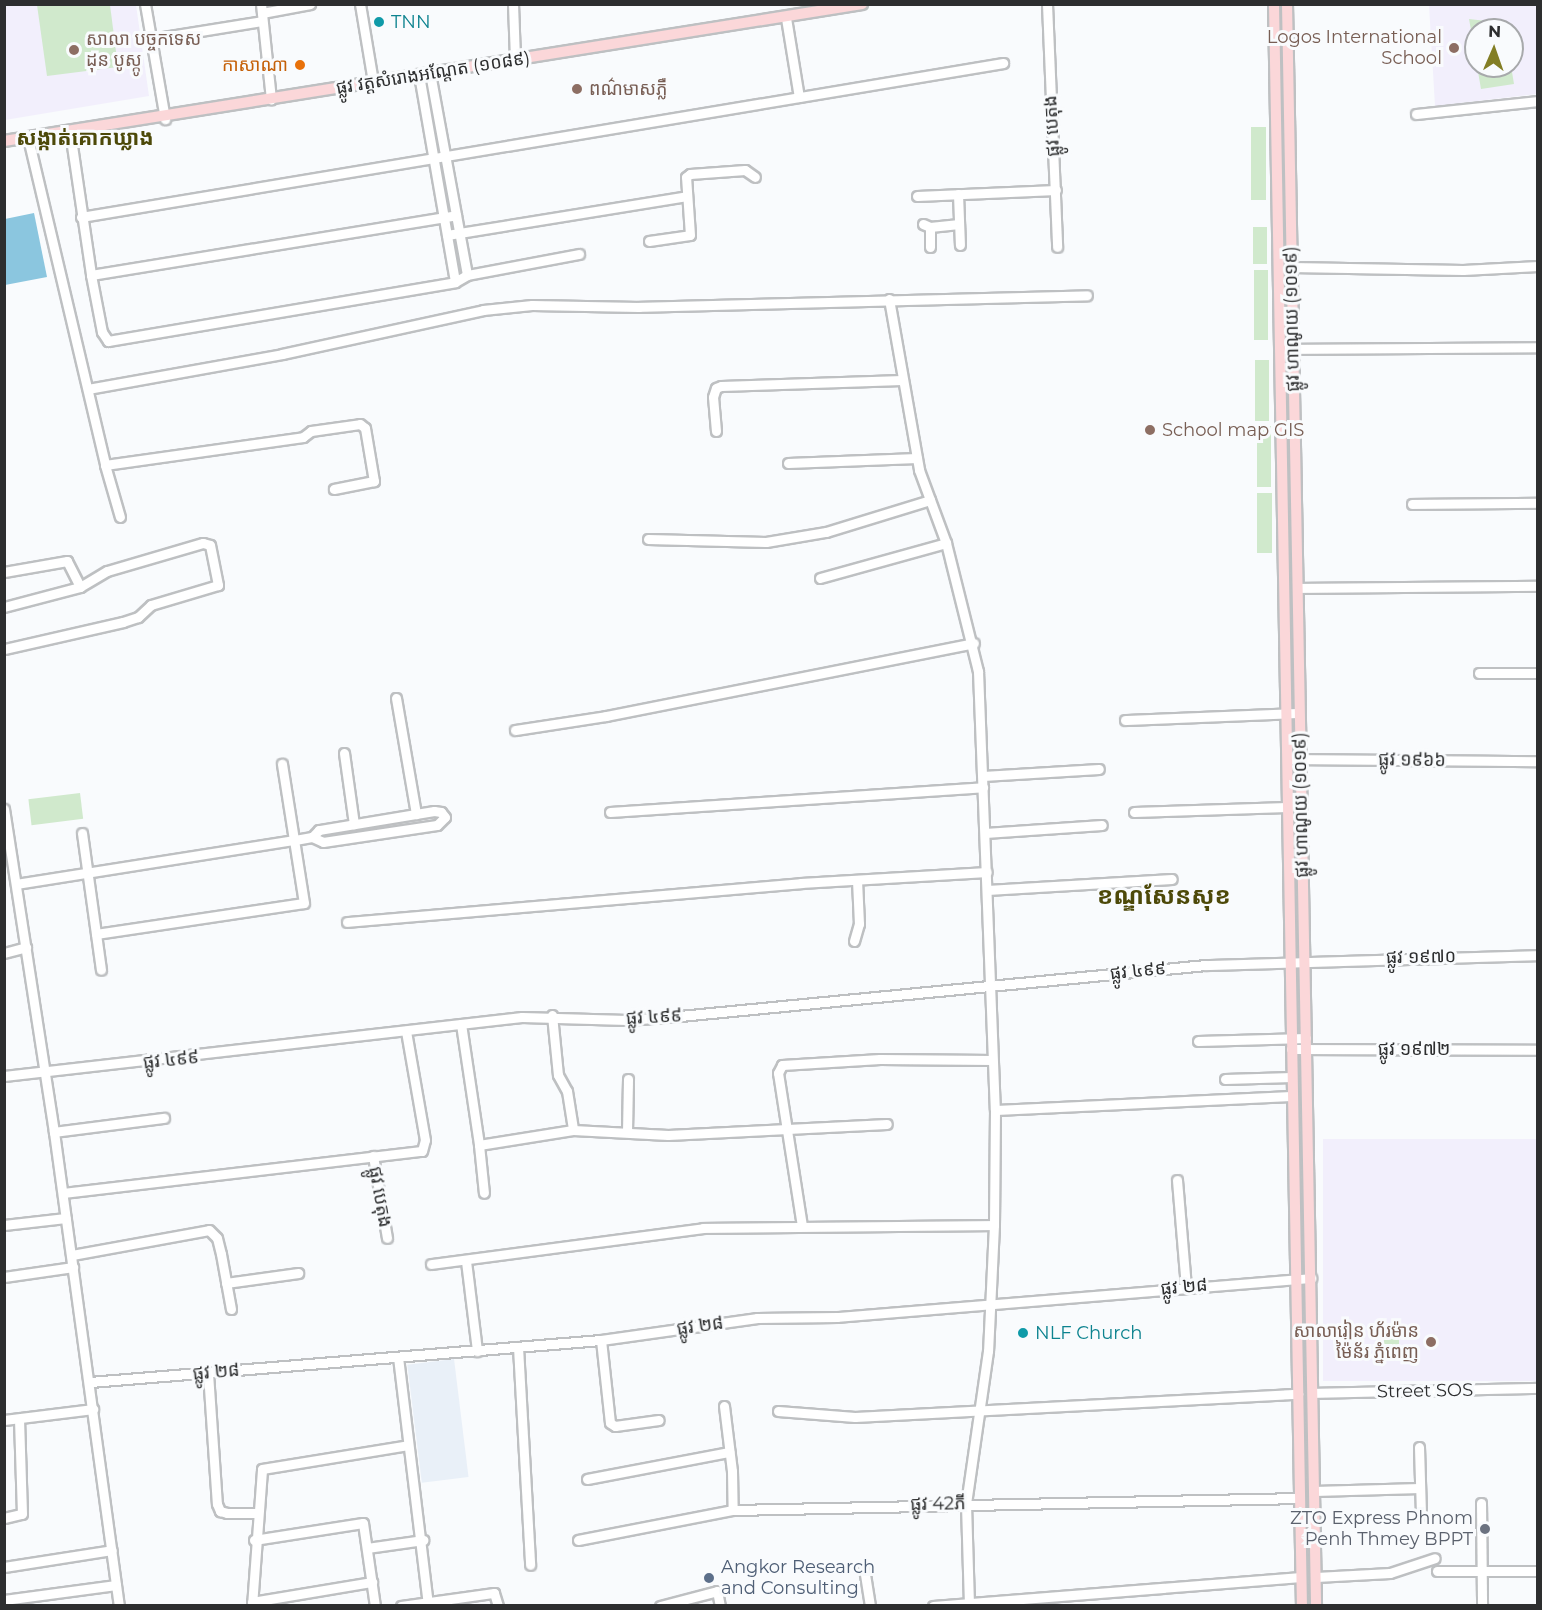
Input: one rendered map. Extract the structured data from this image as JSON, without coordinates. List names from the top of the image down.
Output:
{
  "streets": {
    "main road": ["ផ្លូវ វត្តសំរោងអណ្ដែត (១០៨៩)", "ផ្លូវ ហាណូយ (១០១៩)"],
    "street": [
      "ផ្លូវ បេតុង",
      "ផ្លូវ ១៩៦៦",
      "ផ្លូវ ១៩៧០",
      "ផ្លូវ ៤៩៩",
      "ផ្លូវ ១៩៧២",
      "ផ្លូវ ២៨",
      "Street SOS",
      "ផ្លូវ 42ភី"
    ]
  },
  "crossings": [
    ["ផ្លូវ ហាណូយ (១០១៩)", "ផ្លូវ ១៩៦៦"],
    ["ផ្លូវ ហាណូយ (១០១៩)", "ផ្លូវ ១៩៧០"],
    ["ផ្លូវ ហាណូយ (១០១៩)", "ផ្លូវ ៤៩៩"],
    ["ផ្លូវ ហាណូយ (១០១៩)", "ផ្លូវ ១៩៧២"],
    ["ផ្លូវ ហាណូយ (១០១៩)", "ផ្លូវ ២៨"],
    ["ផ្លូវ ហាណូយ (១០១៩)", "Street SOS"],
    ["ផ្លូវ ហាណូយ (១០១៩)", "ផ្លូវ 42ភី"],
    ["ផ្លូវ ១៩៧០", "ផ្លូវ ៤៩៩"]
  ],
  "districts": ["សង្កាត់គោកឃ្លាង", "ខណ្ឌសែនសុខ"],
  "places": [
    "TNN",
    "Logos International School",
    "សាលា បច្ចកទេស ដុន បូស្កូ",
    "កាសាណា",
    "ពណ៌មាសភ្លឺ",
    "School map GIS",
    "NLF Church",
    "សាលារៀន ហ័រម៉ាន ម៉ៃន័រ ភ្នំពេញ",
    "ZTO Express Phnom Penh Thmey BPPT",
    "Angkor Research and Consulting"
  ],
  "north": "top"
}
